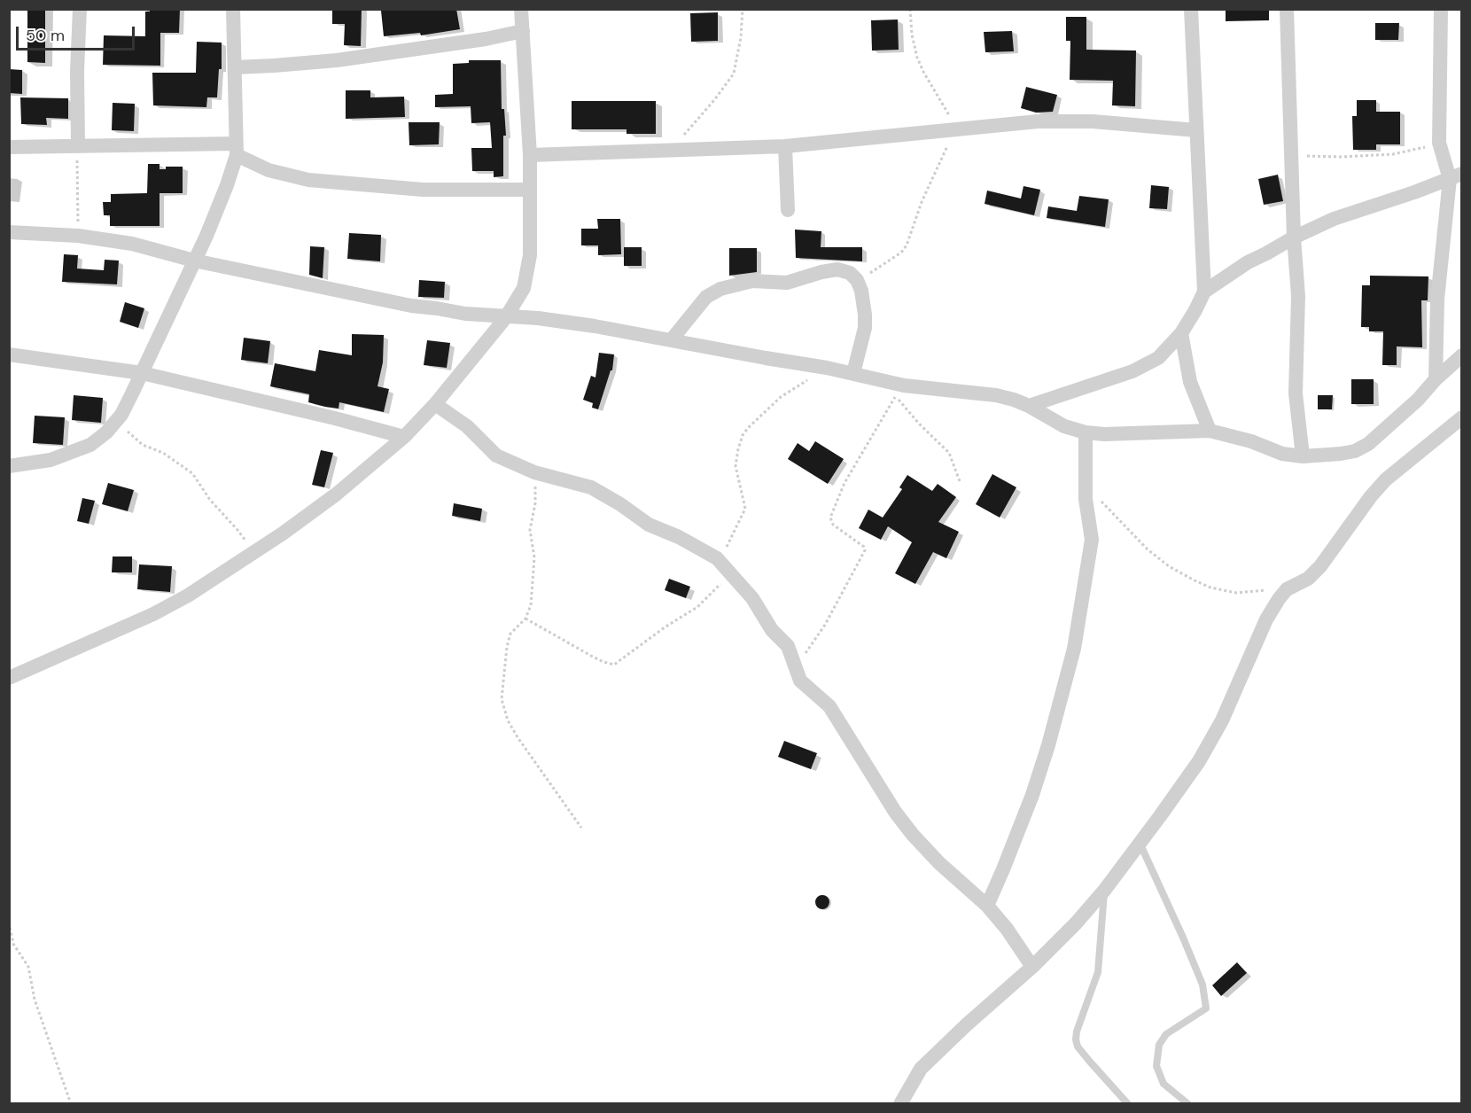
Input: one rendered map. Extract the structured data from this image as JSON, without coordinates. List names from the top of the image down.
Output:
{
  "scale_bar": "50 m"
}
